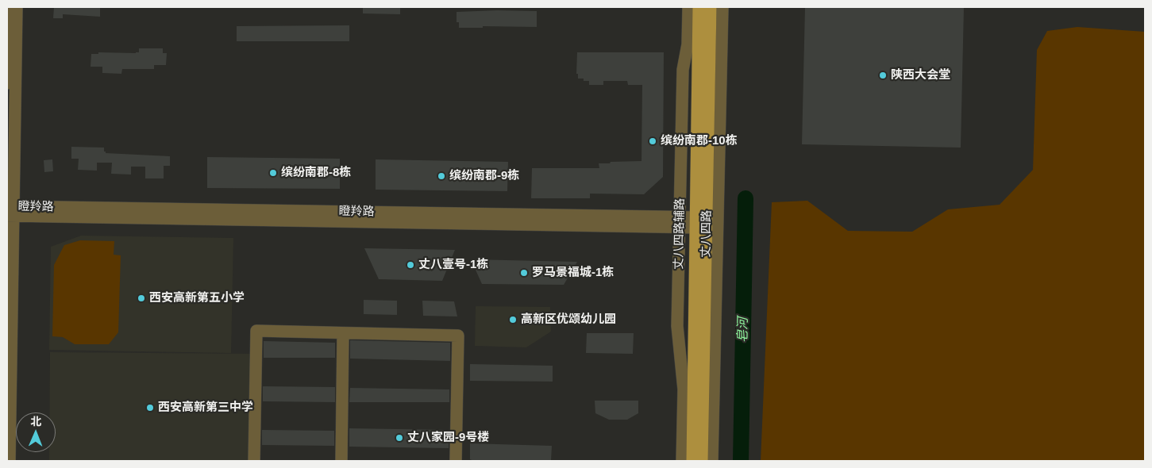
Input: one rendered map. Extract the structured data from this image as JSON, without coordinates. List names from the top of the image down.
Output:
{
  "streets": {
    "main road": ["丈八四路"],
    "street": ["瞪羚路", "丈八四路辅路"]
  },
  "crossings": [
    ["瞪羚路", "丈八四路辅路"],
    ["瞪羚路", "丈八四路"]
  ],
  "water": ["皂河"],
  "places": [
    "陕西大会堂",
    "缤纷南郡-10栋",
    "缤纷南郡-8栋",
    "缤纷南郡-9栋",
    "丈八壹号-1栋",
    "罗马景福城-1栋",
    "西安高新第五小学",
    "高新区优颂幼儿园",
    "西安高新第三中学",
    "丈八家园-9号楼"
  ],
  "north": "top"
}
